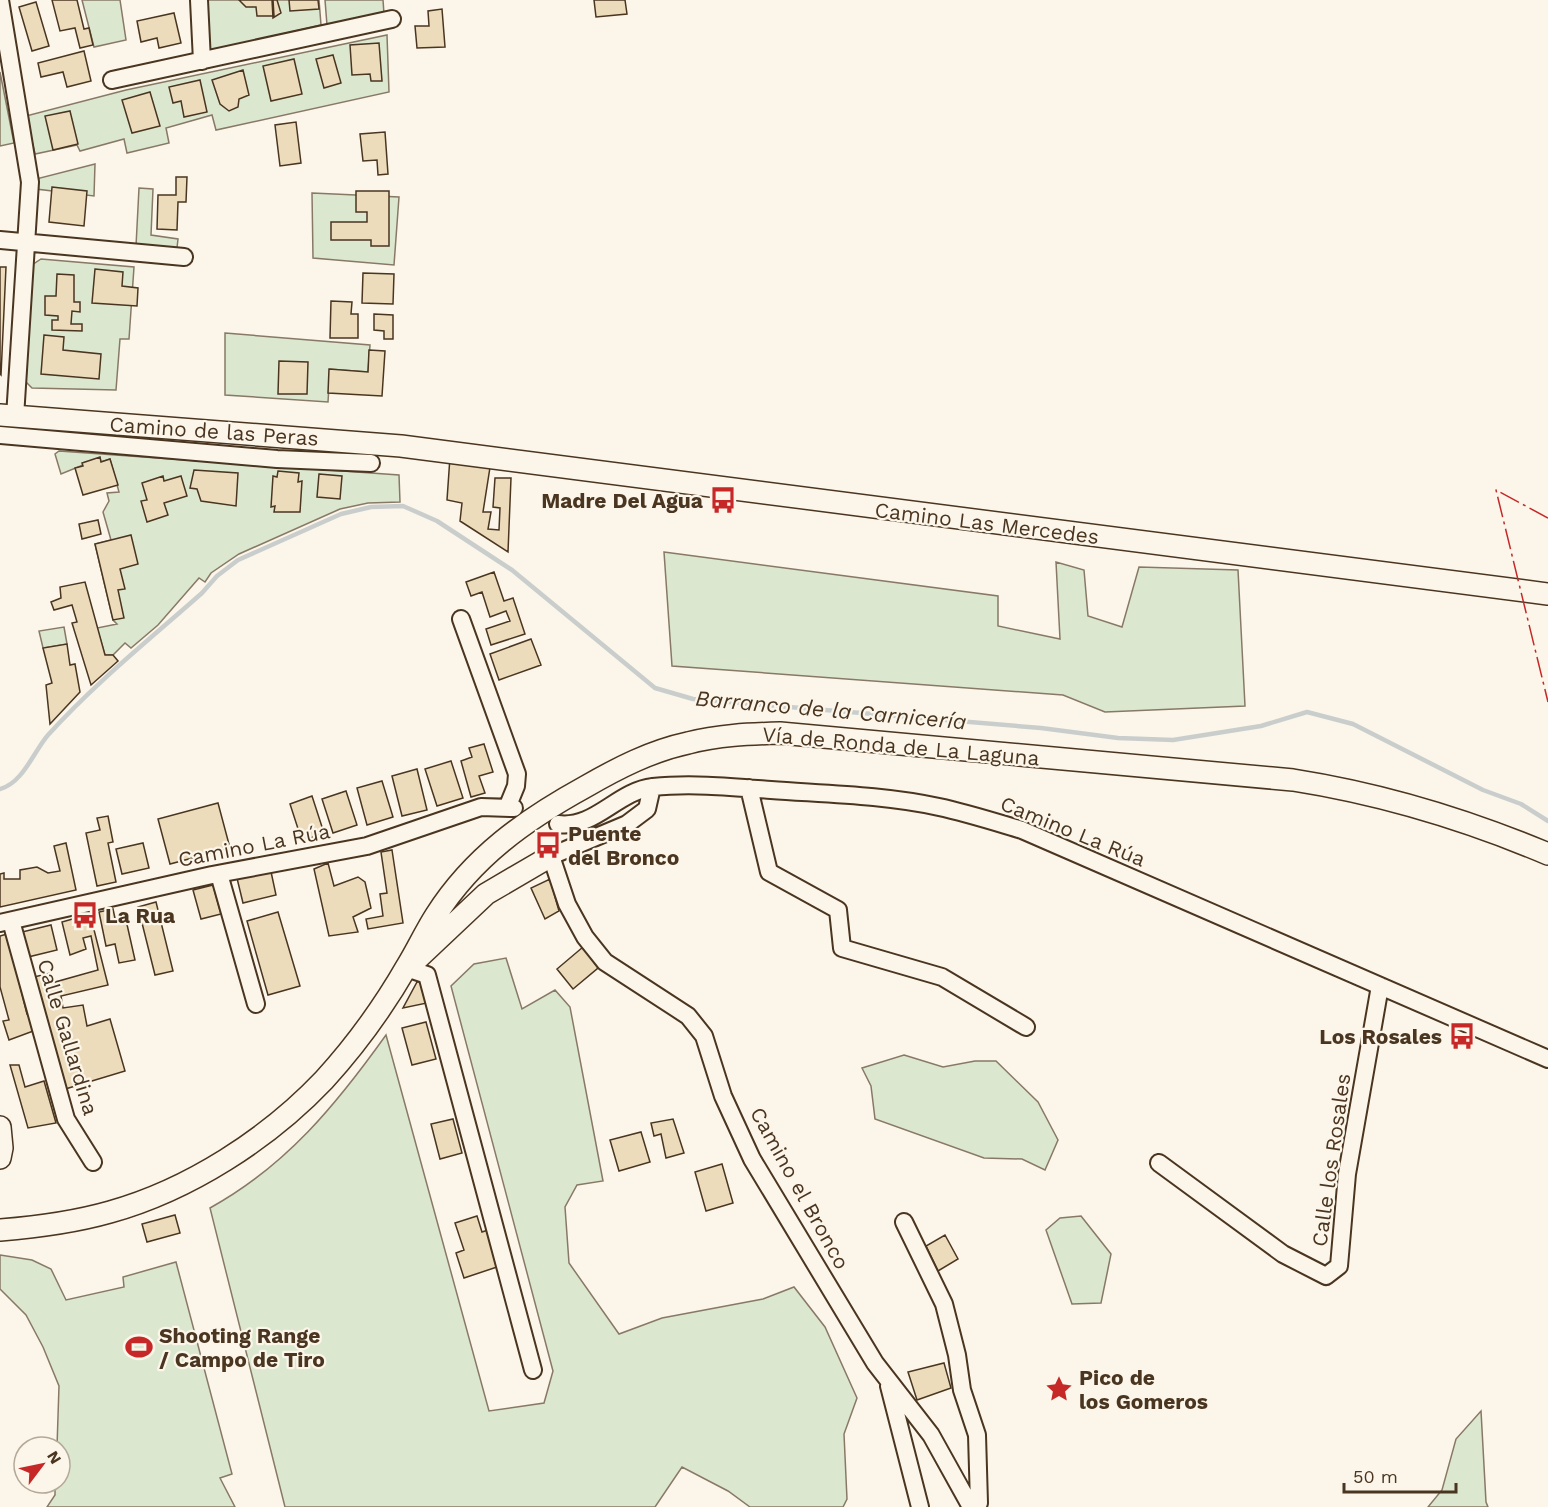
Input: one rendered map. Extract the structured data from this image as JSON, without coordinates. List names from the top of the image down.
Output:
{
  "streets": {
    "main road": ["Camino de las Peras", "Camino Las Mercedes", "Vía de Ronda de La Laguna"],
    "street": [
      "Camino La Rúa",
      "Calle Gallardina",
      "Calle los Rosales",
      "Camino el Bronco"
    ]
  },
  "crossings": [
    ["Camino de las Peras", "Camino Las Mercedes"],
    ["Camino La Rúa", "Calle Gallardina"],
    ["Camino La Rúa", "Calle los Rosales"]
  ],
  "water": ["Barranco de la Carnicería"],
  "places": {
    "bus stop": [
      "Madre Del Agua",
      "Puente del Bronco",
      "La Rua",
      "Los Rosales"
    ],
    "sports": ["Shooting Range / Campo de Tiro"],
    "place": ["Pico de los Gomeros"]
  },
  "scale_bar": "50 m",
  "north": "top right"
}
